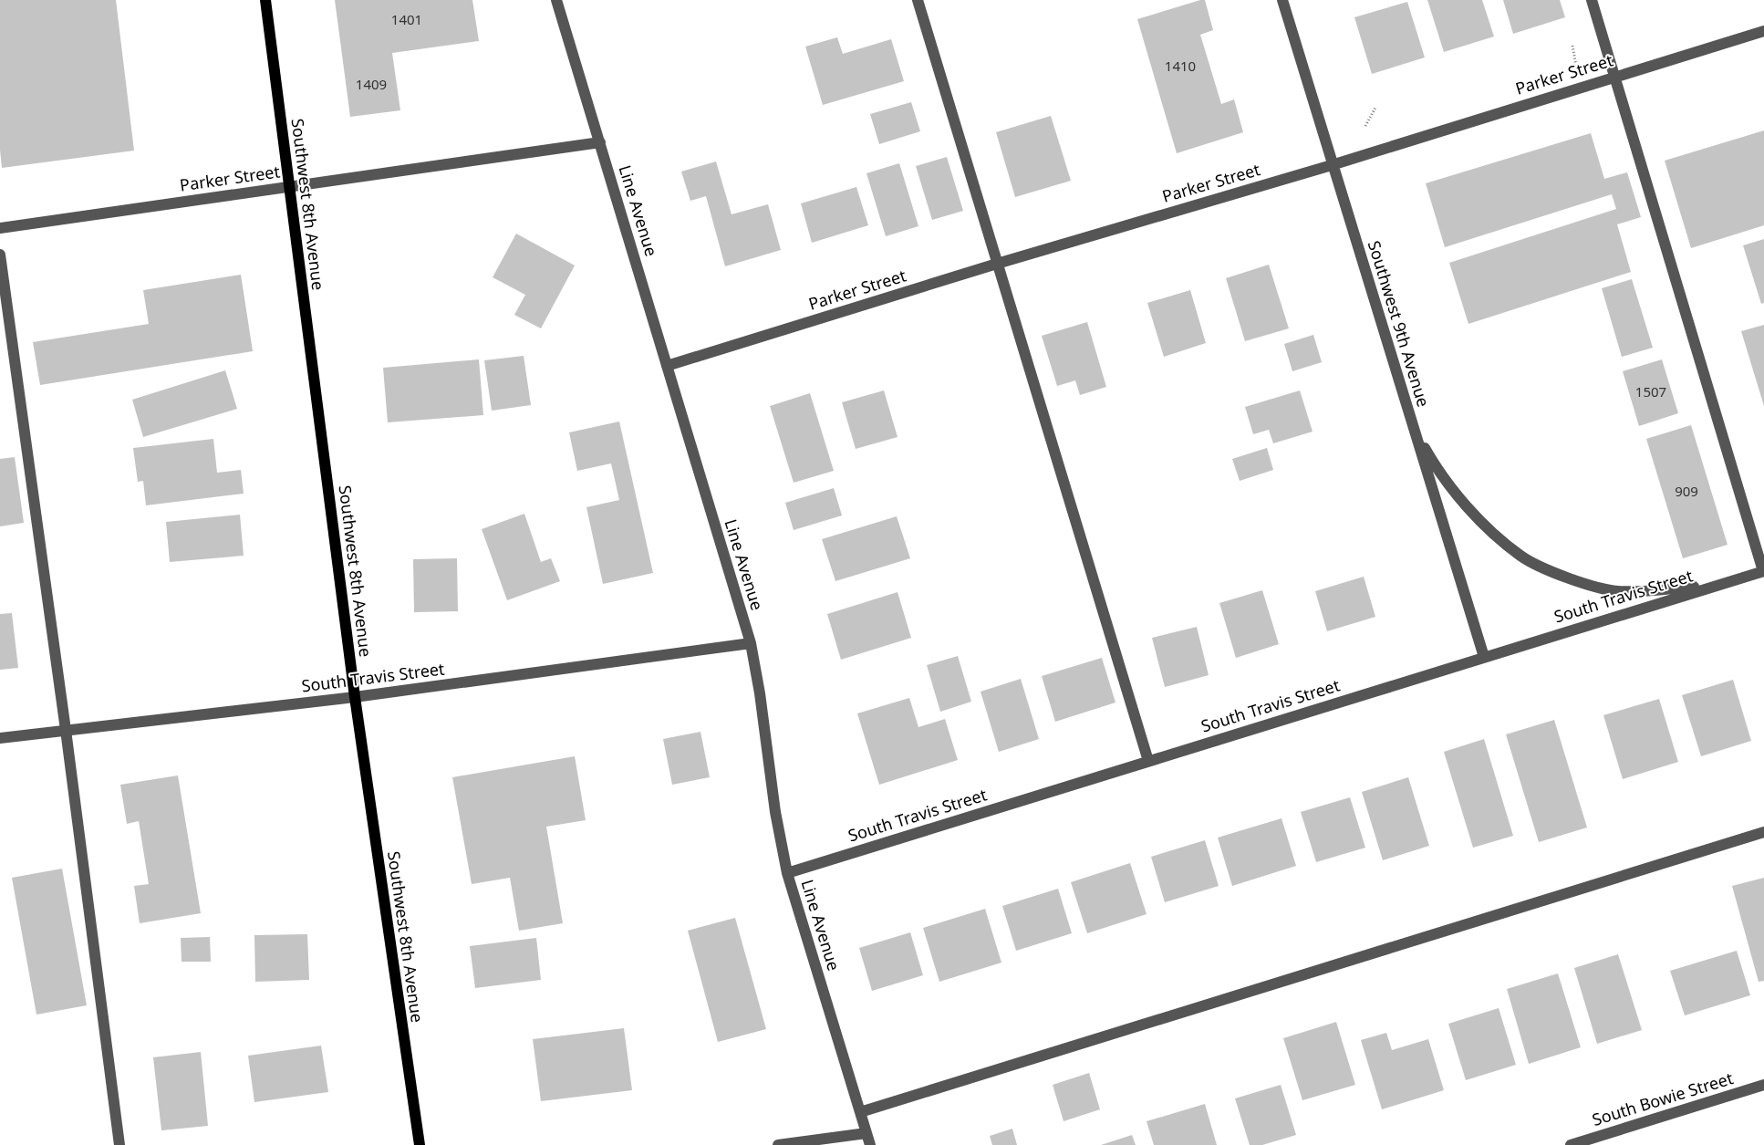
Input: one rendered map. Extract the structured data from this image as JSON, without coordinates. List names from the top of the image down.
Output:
{
  "streets": {
    "main road": ["Southwest 8th Avenue"],
    "street": [
      "Parker Street",
      "Line Avenue",
      "Southwest 9th Avenue",
      "South Travis Street",
      "South Bowie Street"
    ]
  },
  "crossings": [
    ["Parker Street", "Southwest 8th Avenue"],
    ["Parker Street", "Line Avenue"],
    ["Parker Street", "Southwest 9th Avenue"],
    ["Southwest 8th Avenue", "South Travis Street"],
    ["Line Avenue", "South Travis Street"],
    ["Southwest 9th Avenue", "South Travis Street"]
  ],
  "house_numbers": [
    "1401",
    "1410",
    "1409",
    "1507",
    "909"
  ]
}
